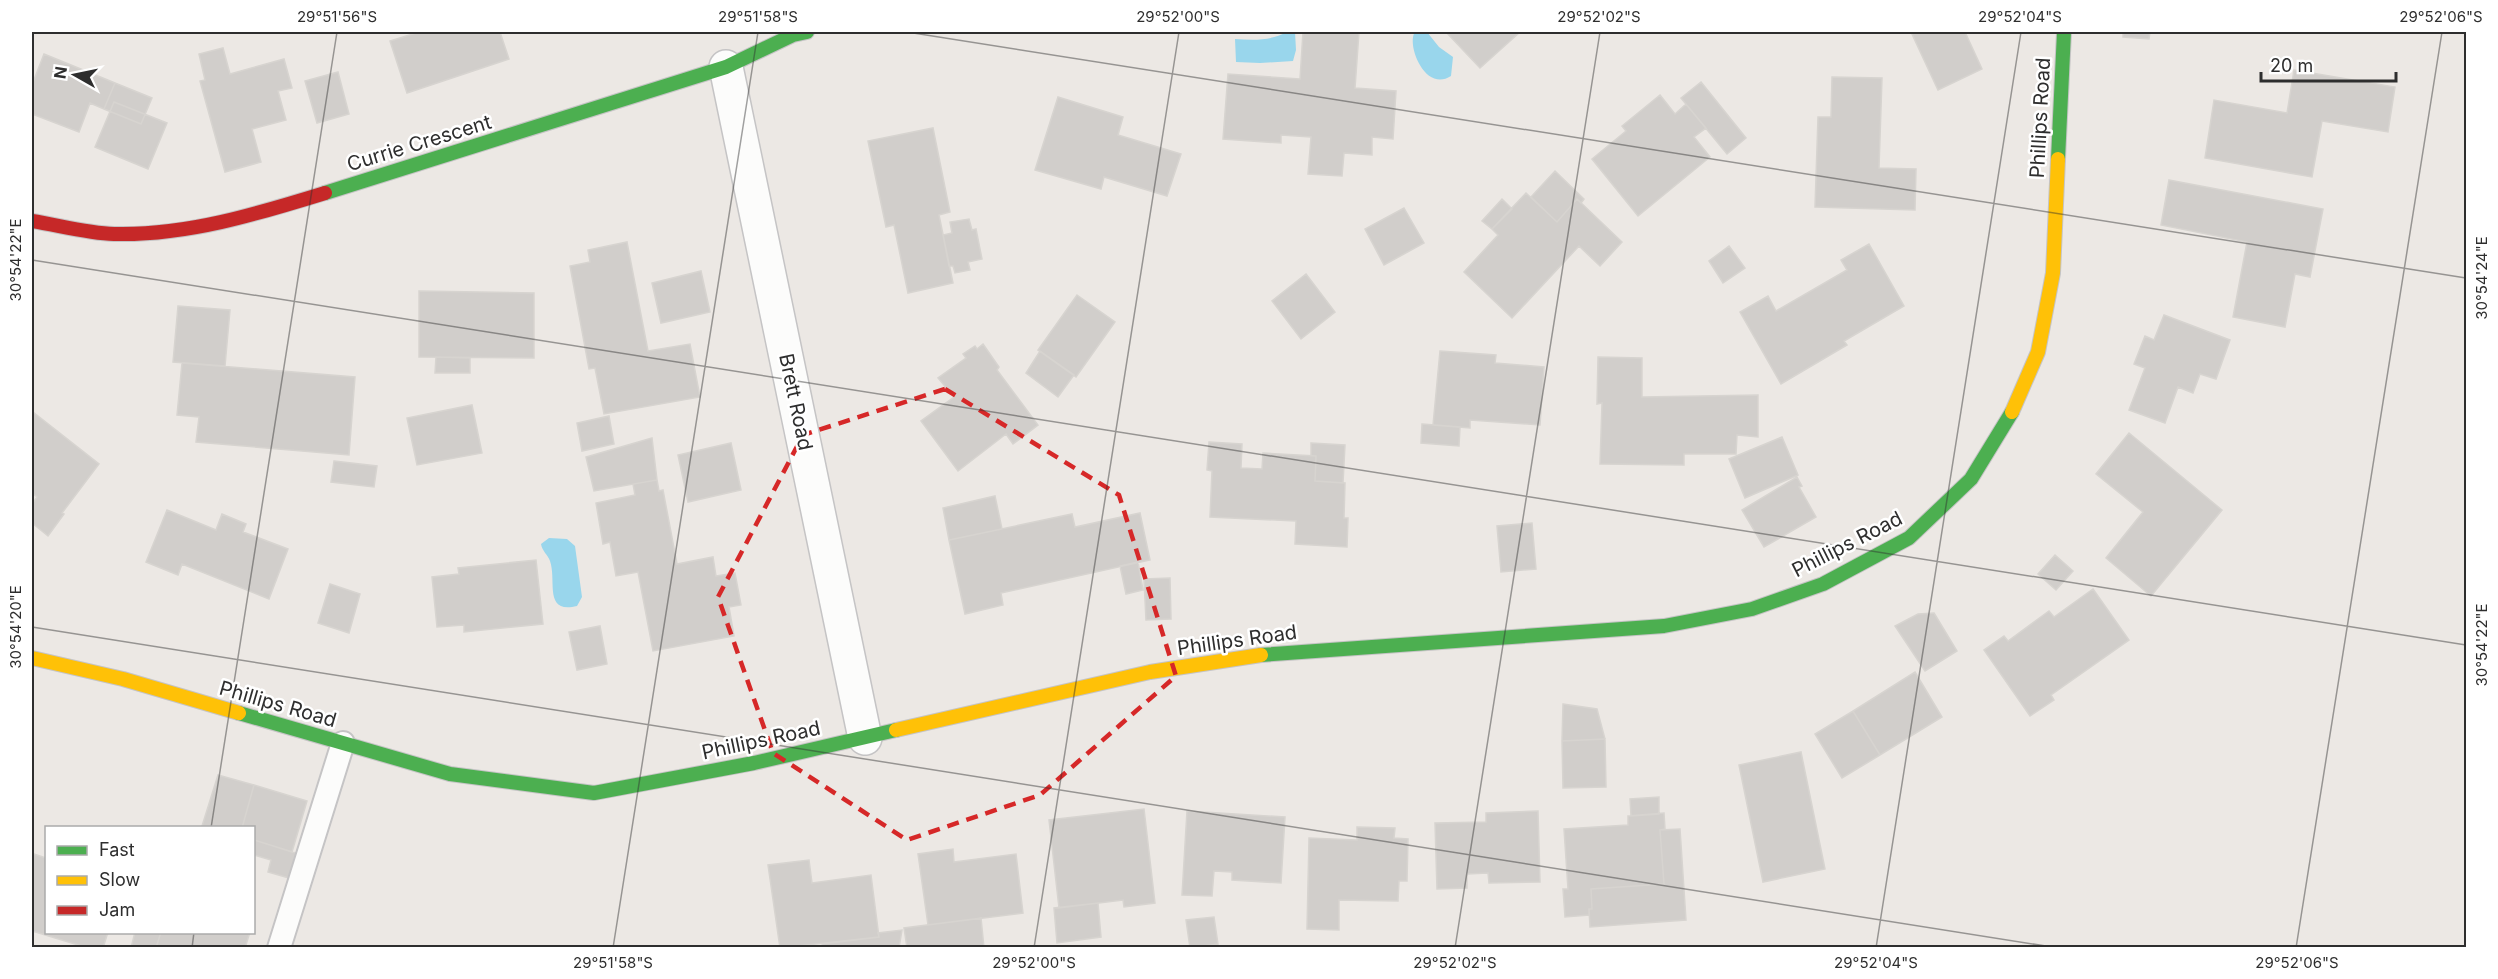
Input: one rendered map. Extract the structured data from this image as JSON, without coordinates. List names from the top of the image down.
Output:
{
  "streets": {
    "street": ["Phillips Road", "Currie Crescent", "Brett Road"]
  },
  "crossings": [
    ["Phillips Road", "Brett Road"],
    ["Currie Crescent", "Brett Road"]
  ],
  "legend": ["Fast", "Slow", "Jam"],
  "scale_bar": "20 m",
  "north": "left",
  "coordinates": [
    "29°51'56\"S",
    "29°51'58\"S",
    "29°52'00\"S",
    "29°52'02\"S",
    "29°52'04\"S",
    "29°52'06\"S",
    "30°54'22\"E",
    "30°54'24\"E",
    "30°54'20\"E"
  ]
}
